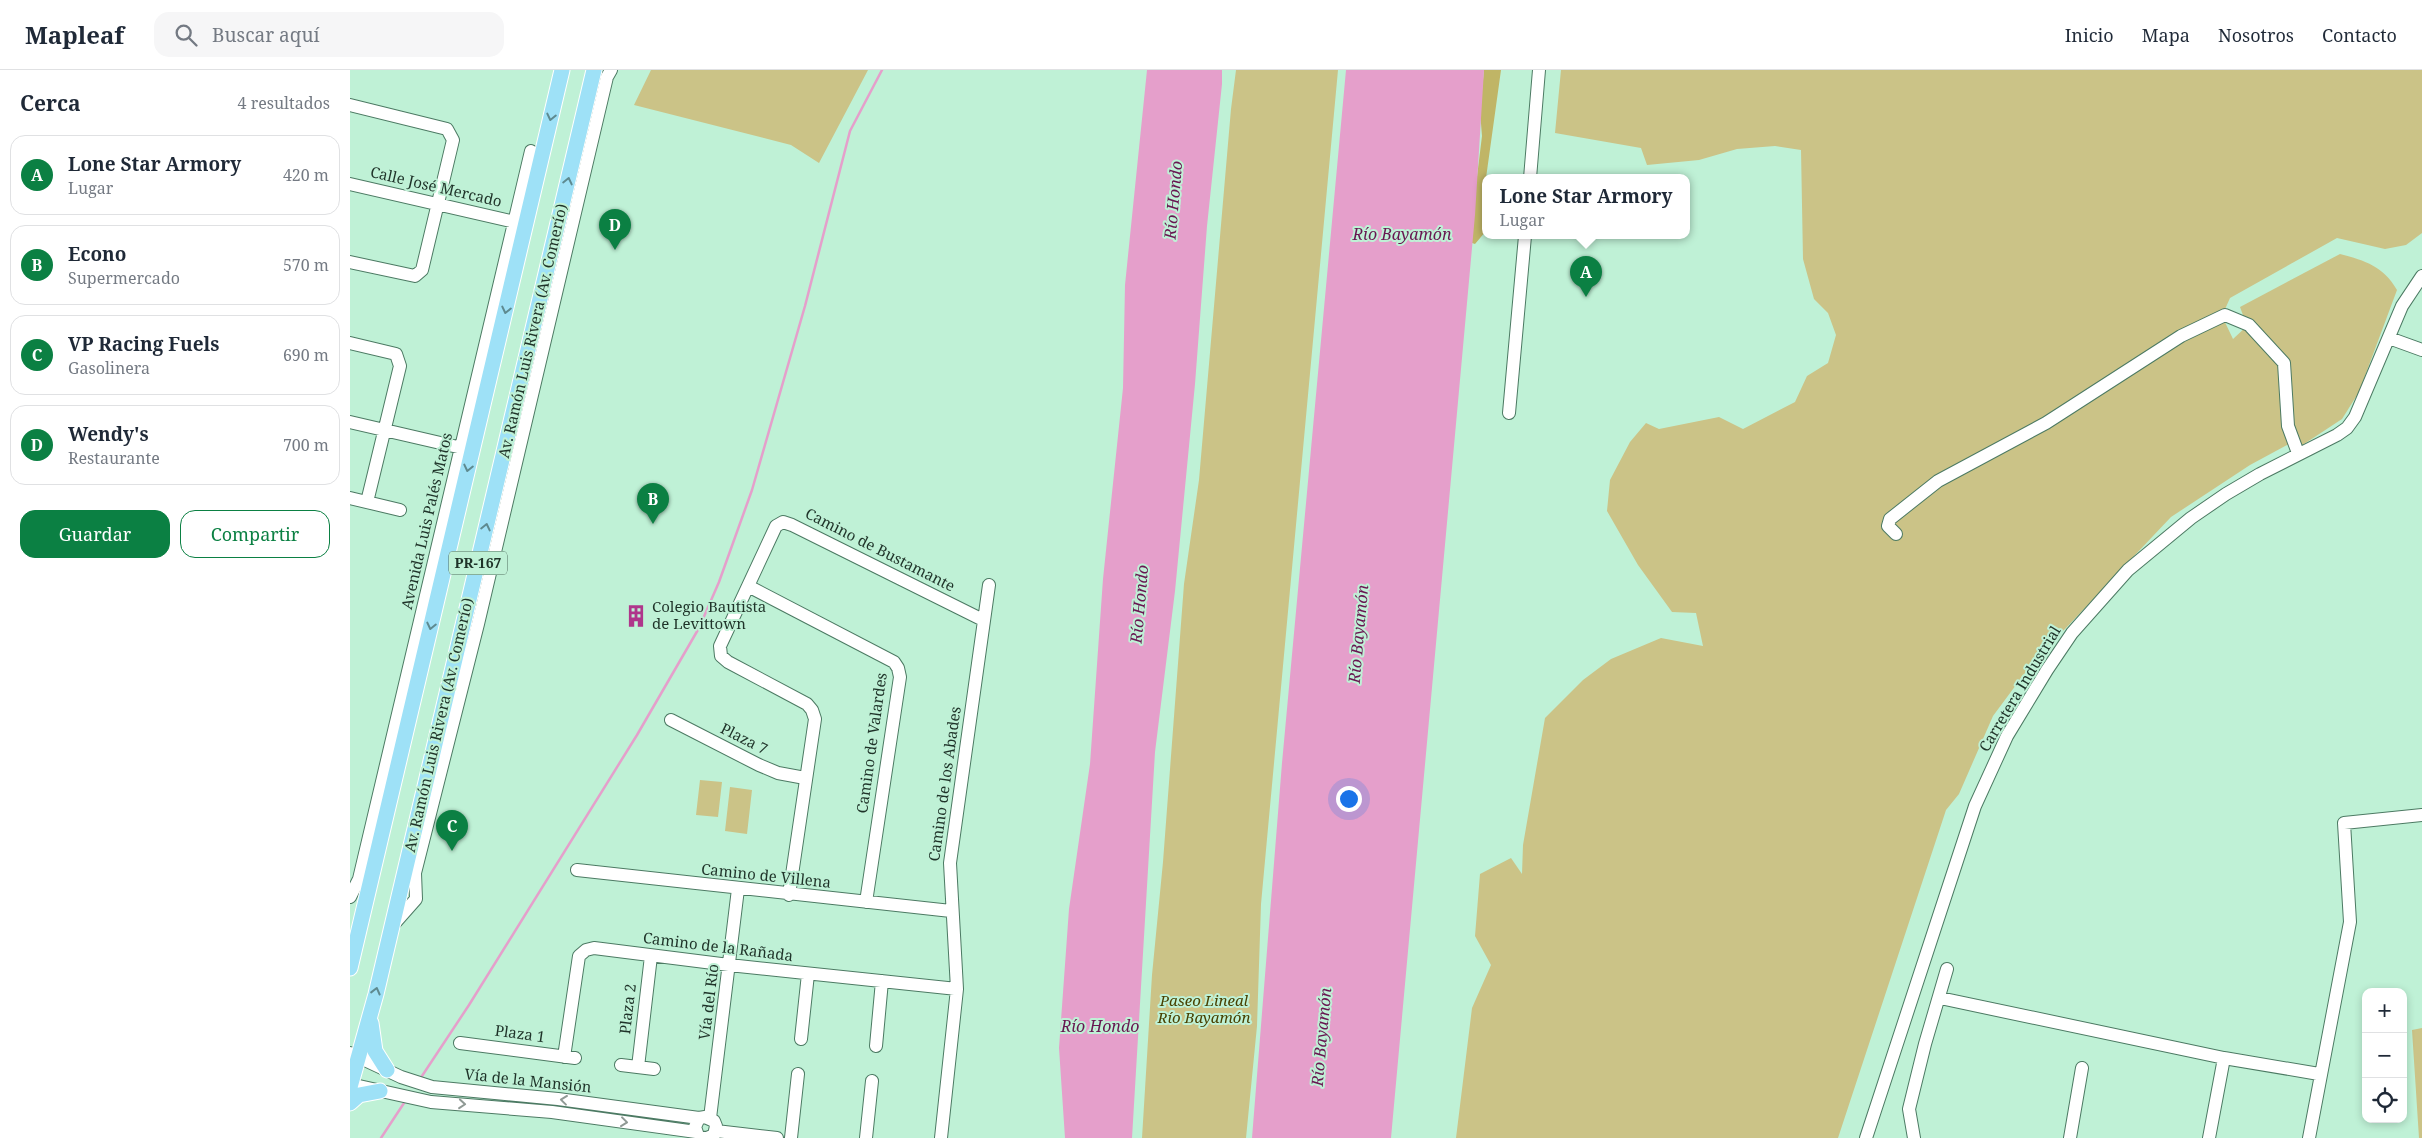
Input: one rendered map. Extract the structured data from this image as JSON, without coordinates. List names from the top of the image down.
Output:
{
  "streets": {
    "main road": ["Av. Ramón Luis Rivera (Av. Comerío)", "PR-167"],
    "street": [
      "Calle José Mercado",
      "Avenida Luis Palés Matos",
      "Camino de Bustamante",
      "Carretera Industrial",
      "Plaza 7",
      "Camino de Valardes",
      "Camino de los Abades",
      "Camino de Villena",
      "Camino de la Rañada",
      "Vía del Río",
      "Plaza 2",
      "Plaza 1",
      "Vía de la Mansión"
    ]
  },
  "crossings": [
    ["Calle José Mercado", "Avenida Luis Palés Matos"],
    ["Av. Ramón Luis Rivera (Av. Comerío)", "Vía de la Mansión"],
    ["Camino de Bustamante", "Plaza 7"],
    ["Camino de Bustamante", "Camino de Valardes"],
    ["Camino de Bustamante", "Camino de los Abades"],
    ["Camino de Bustamante", "Camino de Villena"],
    ["Camino de Valardes", "Camino de Villena"],
    ["Camino de los Abades", "Camino de Villena"],
    ["Camino de los Abades", "Camino de la Rañada"],
    ["Camino de Villena", "Vía del Río"],
    ["Camino de la Rañada", "Vía del Río"],
    ["Camino de la Rañada", "Plaza 2"],
    ["Camino de la Rañada", "Plaza 1"],
    ["Vía del Río", "Vía de la Mansión"]
  ],
  "water": ["Río Hondo", "Río Bayamón"],
  "parks": ["Paseo Lineal Río Bayamón"],
  "places": {
    "building": ["Colegio Bautista de Levittown"]
  },
  "page": {
    "header": "Mapleaf",
    "search": "Buscar aquí",
    "nav": [
      "Inicio",
      "Mapa",
      "Nosotros",
      "Contacto"
    ],
    "heading": ["Cerca", "4 resultados"],
    "list": [
      {
        "mark": "A",
        "name": "Lone Star Armory",
        "note": "Lugar",
        "value": "420 m"
      },
      {
        "mark": "B",
        "name": "Econo",
        "note": "Supermercado",
        "value": "570 m"
      },
      {
        "mark": "C",
        "name": "VP Racing Fuels",
        "note": "Gasolinera",
        "value": "690 m"
      },
      {
        "mark": "D",
        "name": "Wendy's",
        "note": "Restaurante",
        "value": "700 m"
      }
    ],
    "popup": ["Lone Star Armory", "Lugar"],
    "pins": [
      "D",
      "A",
      "B",
      "C"
    ],
    "buttons": ["Guardar", "Compartir"],
    "map_buttons": ["+", "−"]
  }
}
